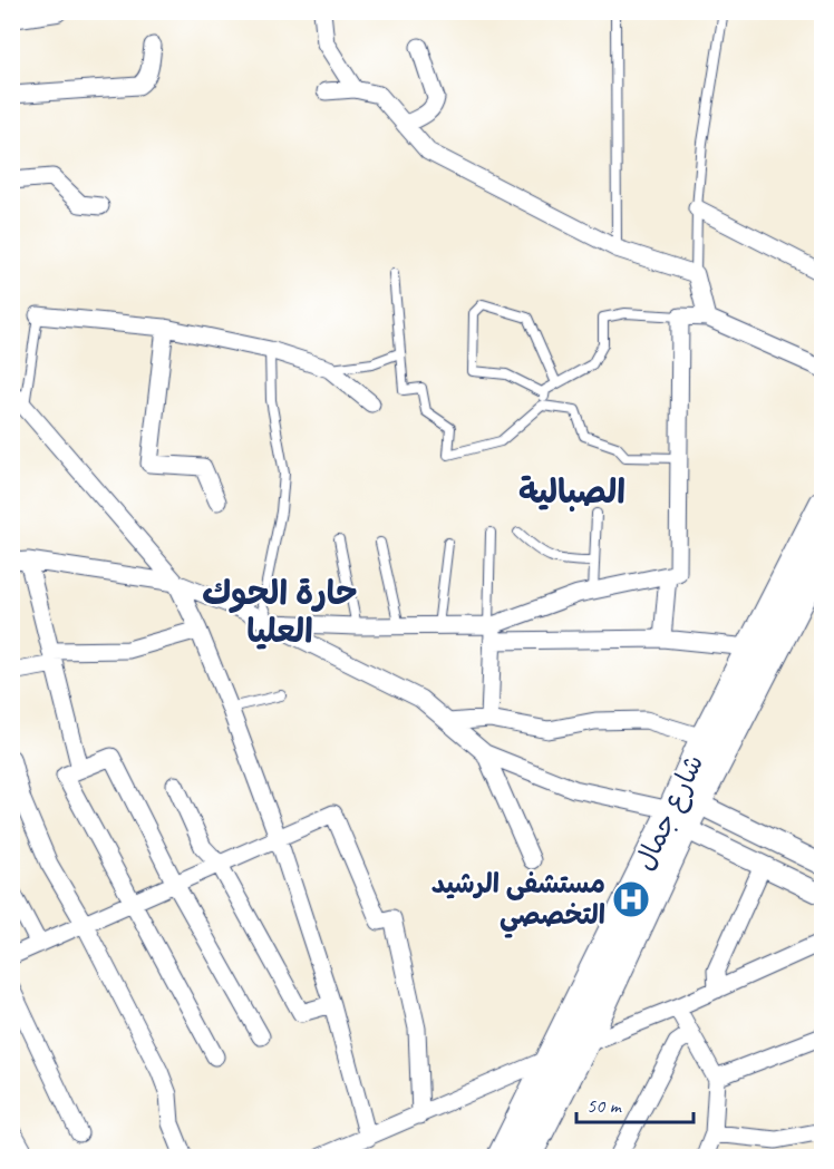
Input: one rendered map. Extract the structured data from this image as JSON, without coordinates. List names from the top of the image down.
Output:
{
  "streets": {
    "main road": ["شارع جمال"]
  },
  "districts": ["الصبالية", "حارة الحوك العليا"],
  "places": {
    "hospital": ["مستشفى الرشيد التخصصي"]
  },
  "scale_bar": "50 m"
}
